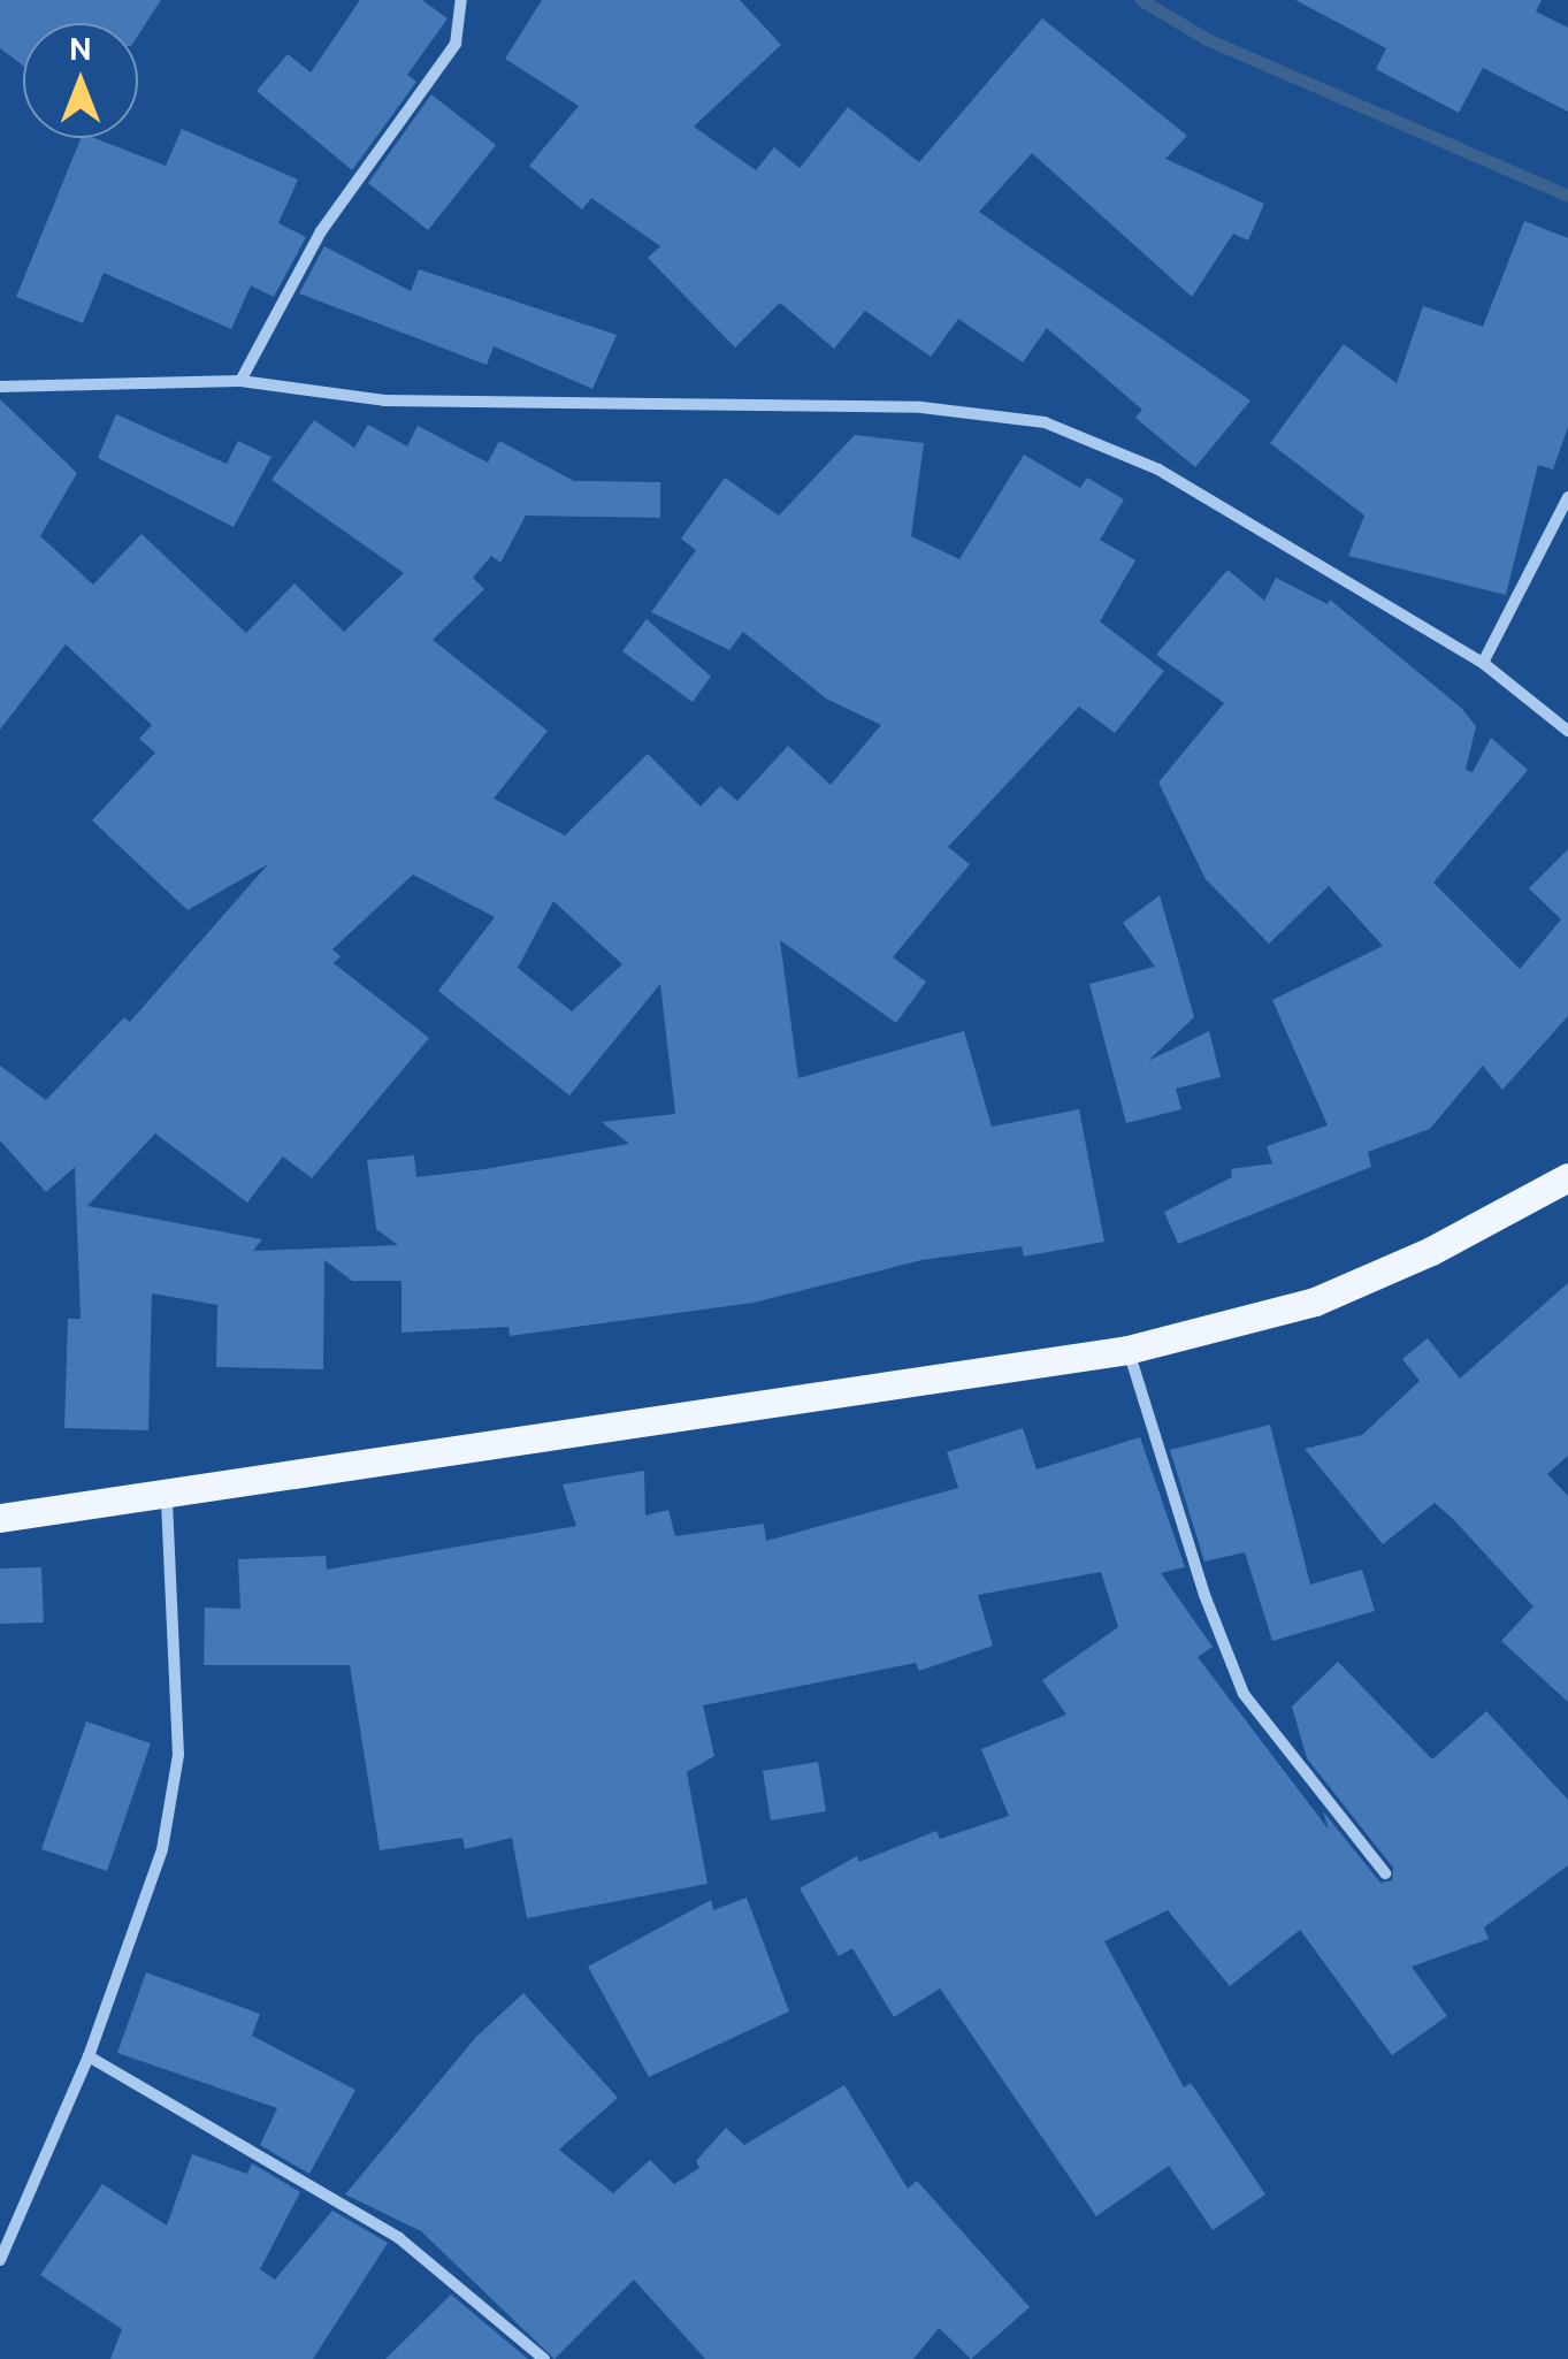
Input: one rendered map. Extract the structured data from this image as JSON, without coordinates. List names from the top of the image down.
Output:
{
  "north": "top"
}
